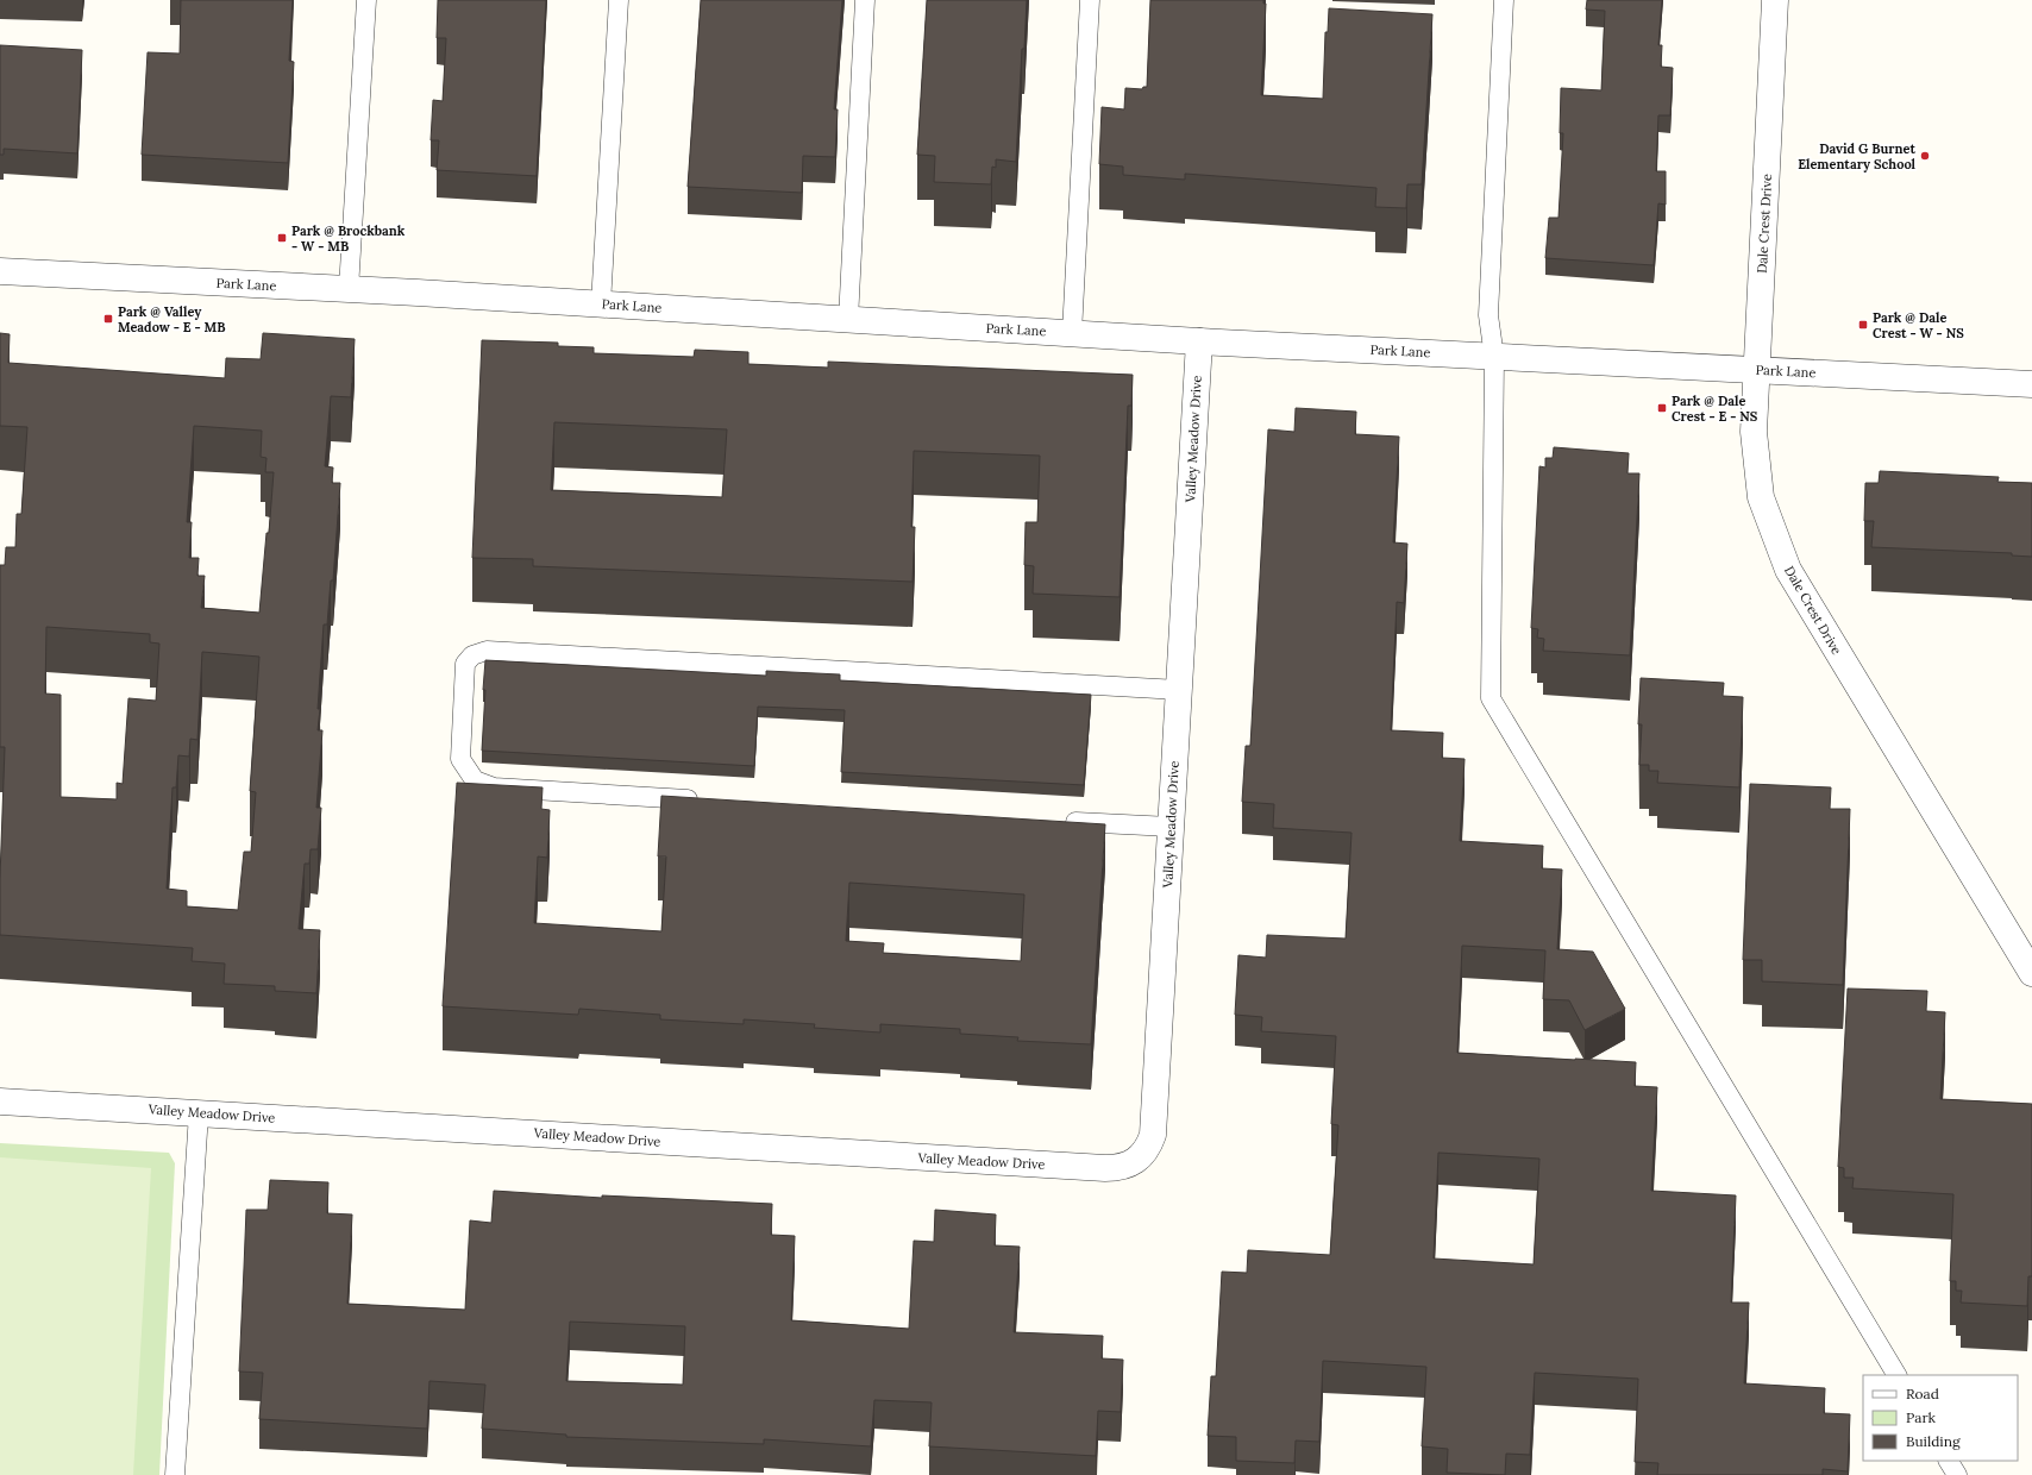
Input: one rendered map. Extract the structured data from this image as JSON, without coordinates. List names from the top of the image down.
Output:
{
  "streets": {
    "street": ["Dale Crest Drive", "Park Lane", "Valley Meadow Drive"]
  },
  "crossings": [
    ["Dale Crest Drive", "Park Lane"],
    ["Park Lane", "Valley Meadow Drive"]
  ],
  "places": {
    "other": ["David G Burnet Elementary School"],
    "transit": [
      "Park @ Brockbank - W - MB",
      "Park @ Valley Meadow - E - MB",
      "Park @ Dale Crest - W - NS",
      "Park @ Dale Crest - E - NS"
    ]
  },
  "legend": ["Road", "Park", "Building"]
}
